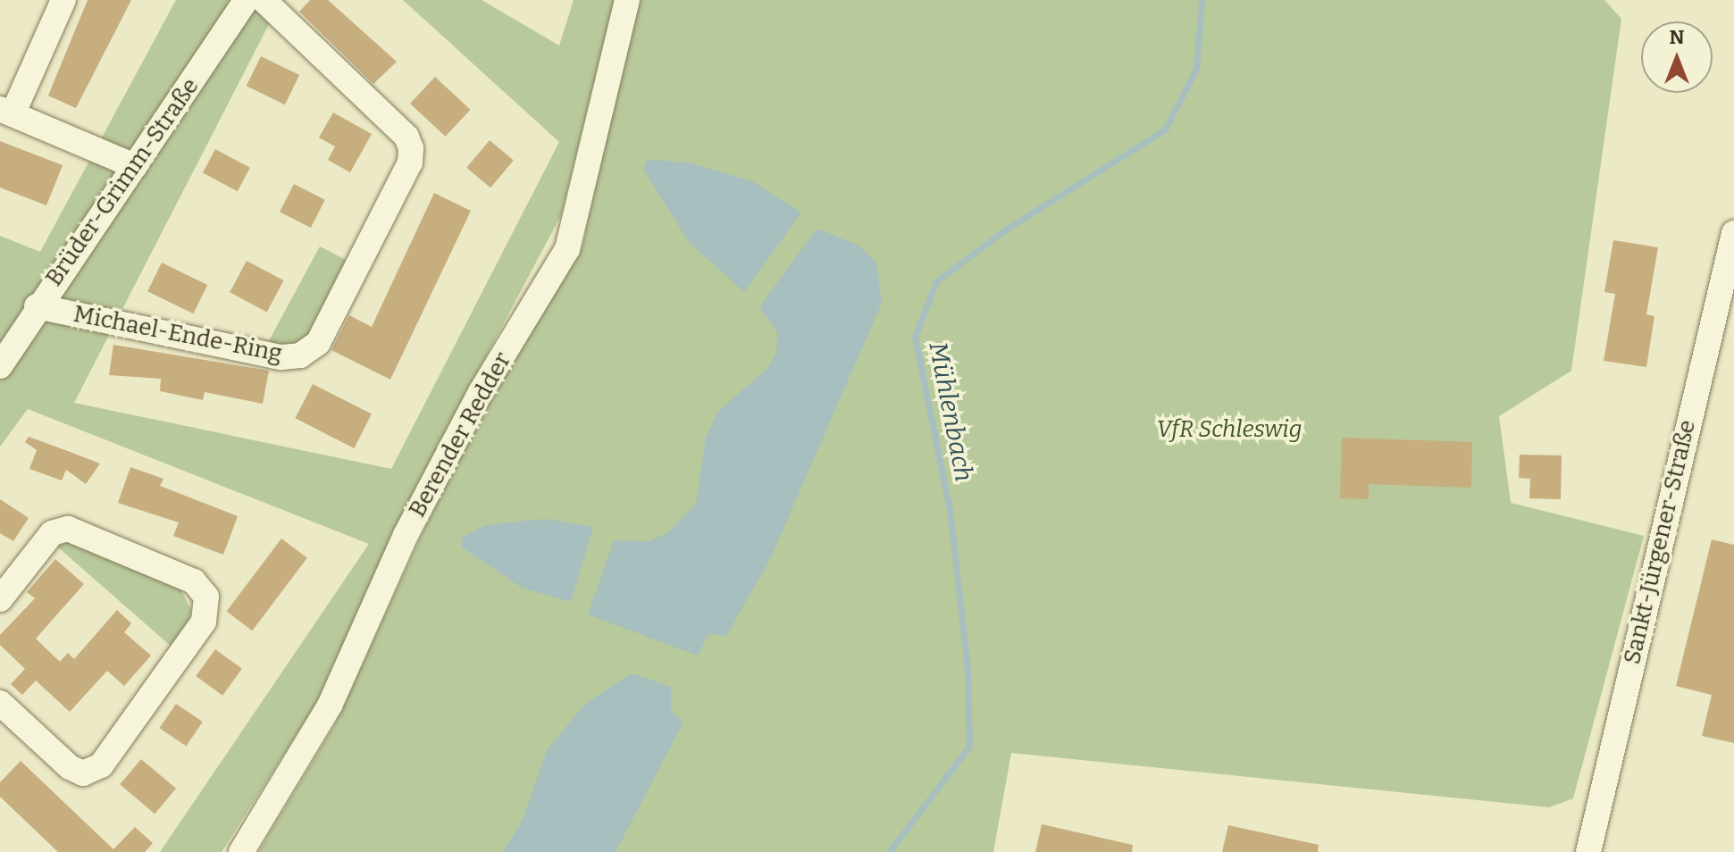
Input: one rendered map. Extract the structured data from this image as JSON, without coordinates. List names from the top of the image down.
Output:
{
  "streets": {
    "street": [
      "Brüder-Grimm-Straße",
      "Michael-Ende-Ring",
      "Berender Redder",
      "Sankt-Jürgener-Straße"
    ]
  },
  "crossings": [
    ["Brüder-Grimm-Straße", "Michael-Ende-Ring"]
  ],
  "water": ["Mühlenbach"],
  "parks": ["VfR Schleswig"],
  "north": "top"
}
